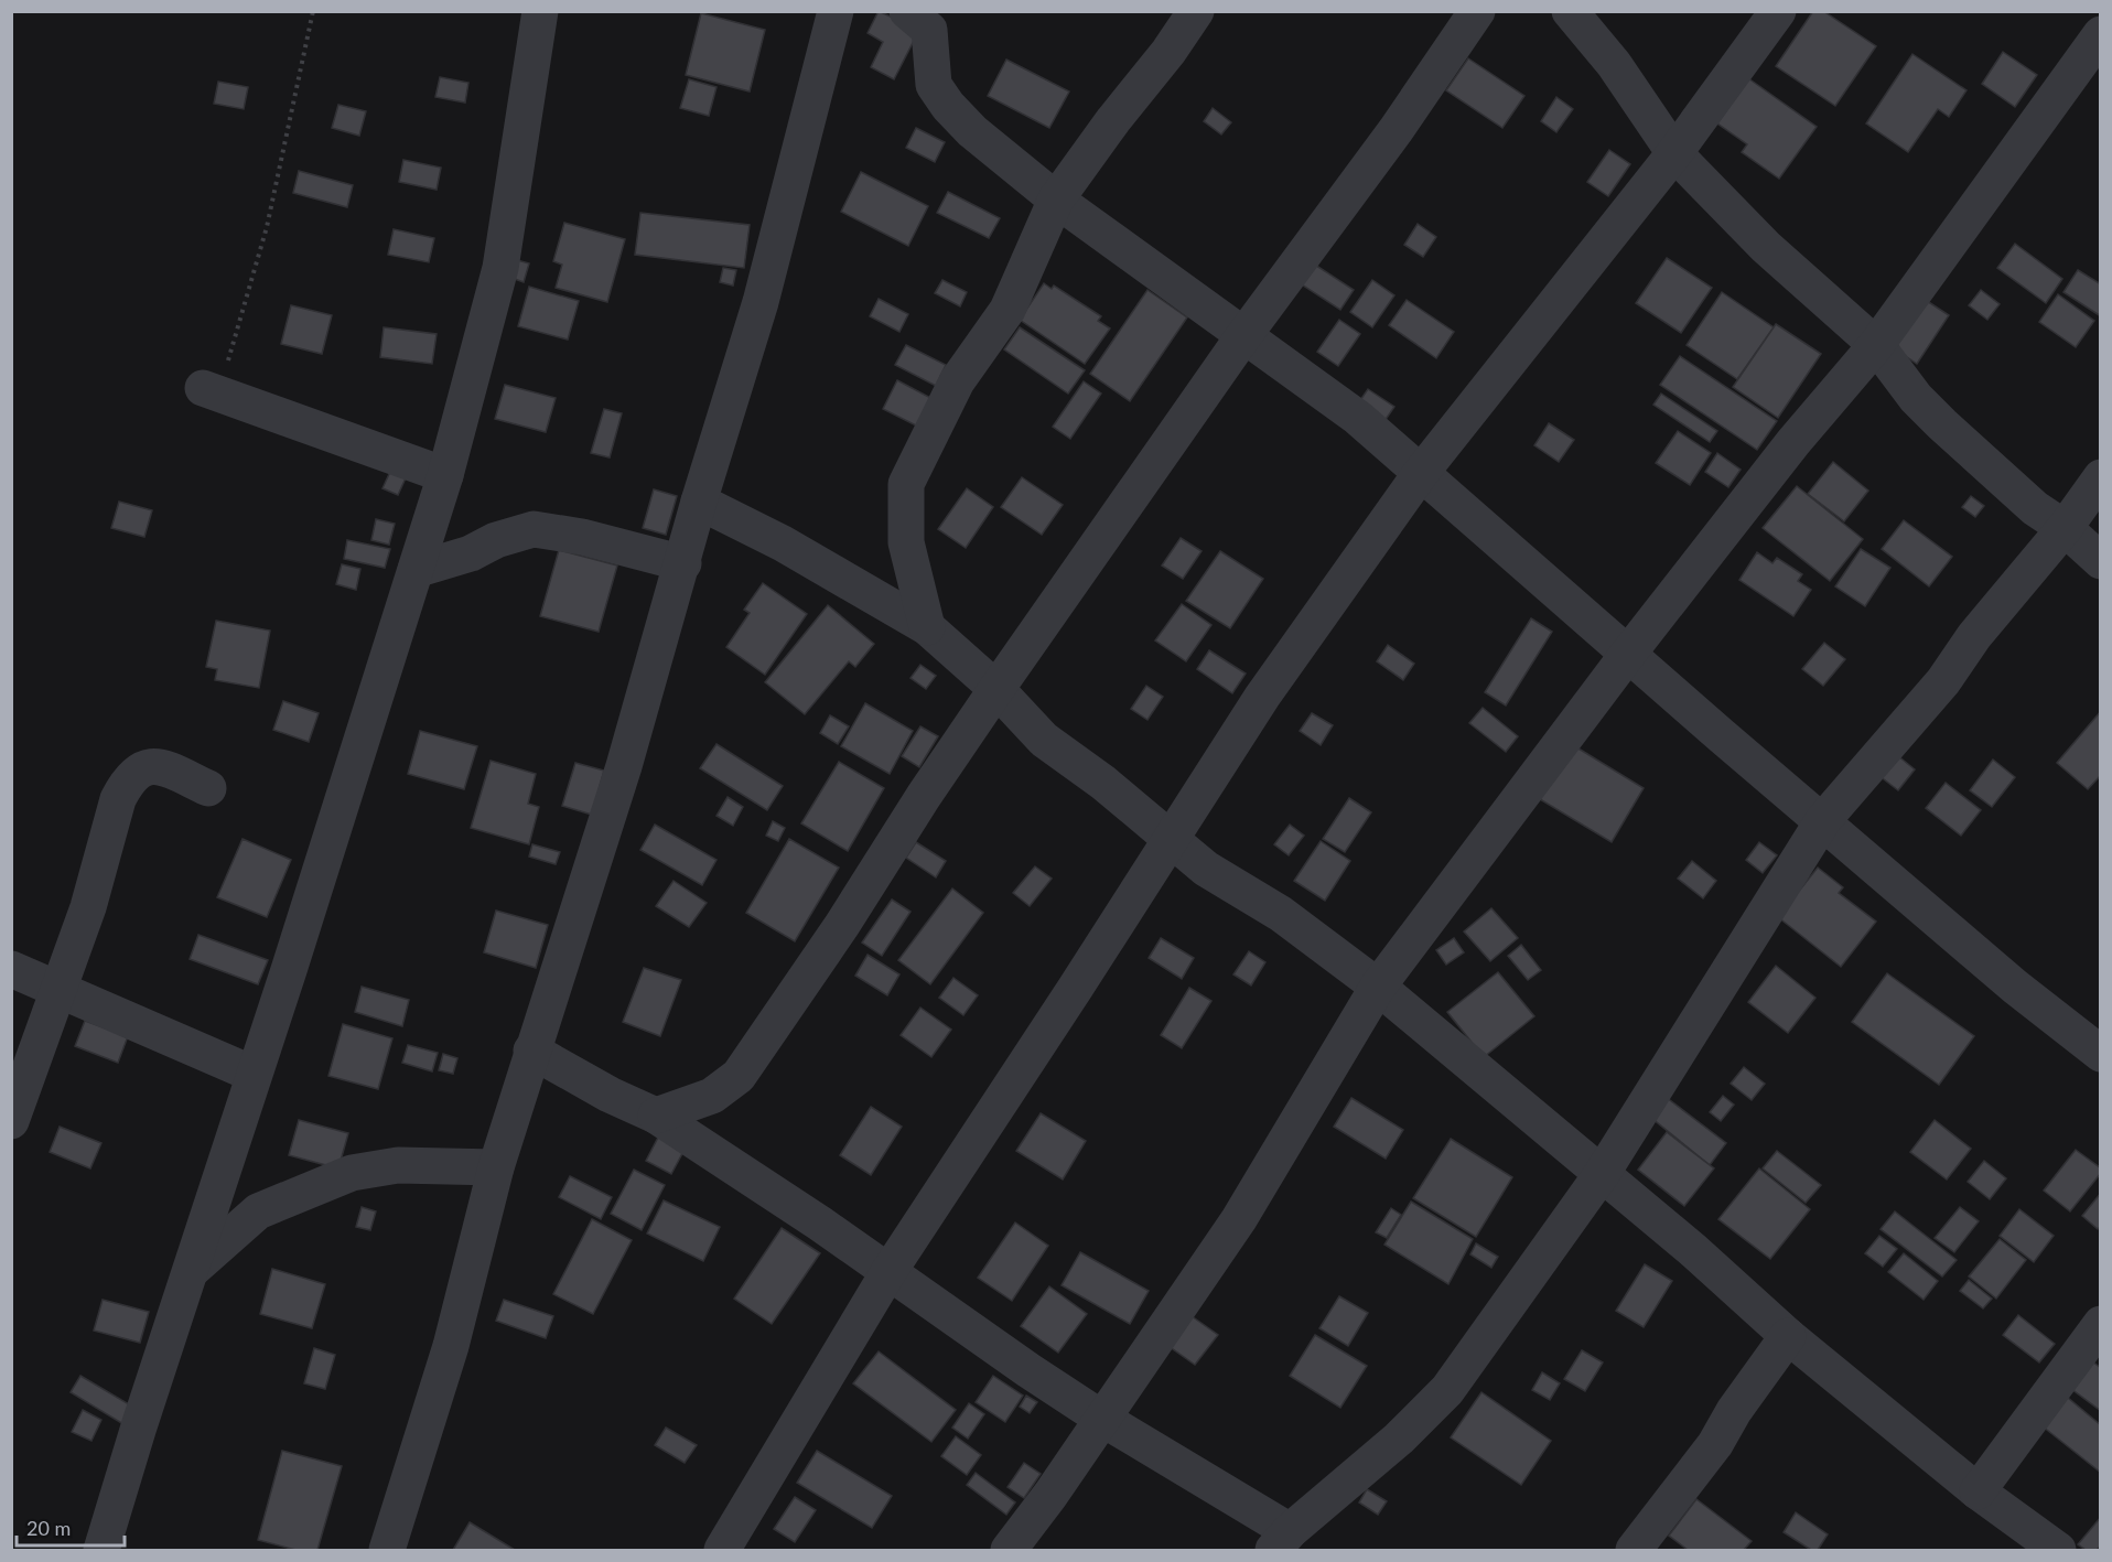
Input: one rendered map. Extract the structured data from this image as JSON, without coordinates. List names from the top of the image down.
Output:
{
  "scale_bar": "20 m"
}
